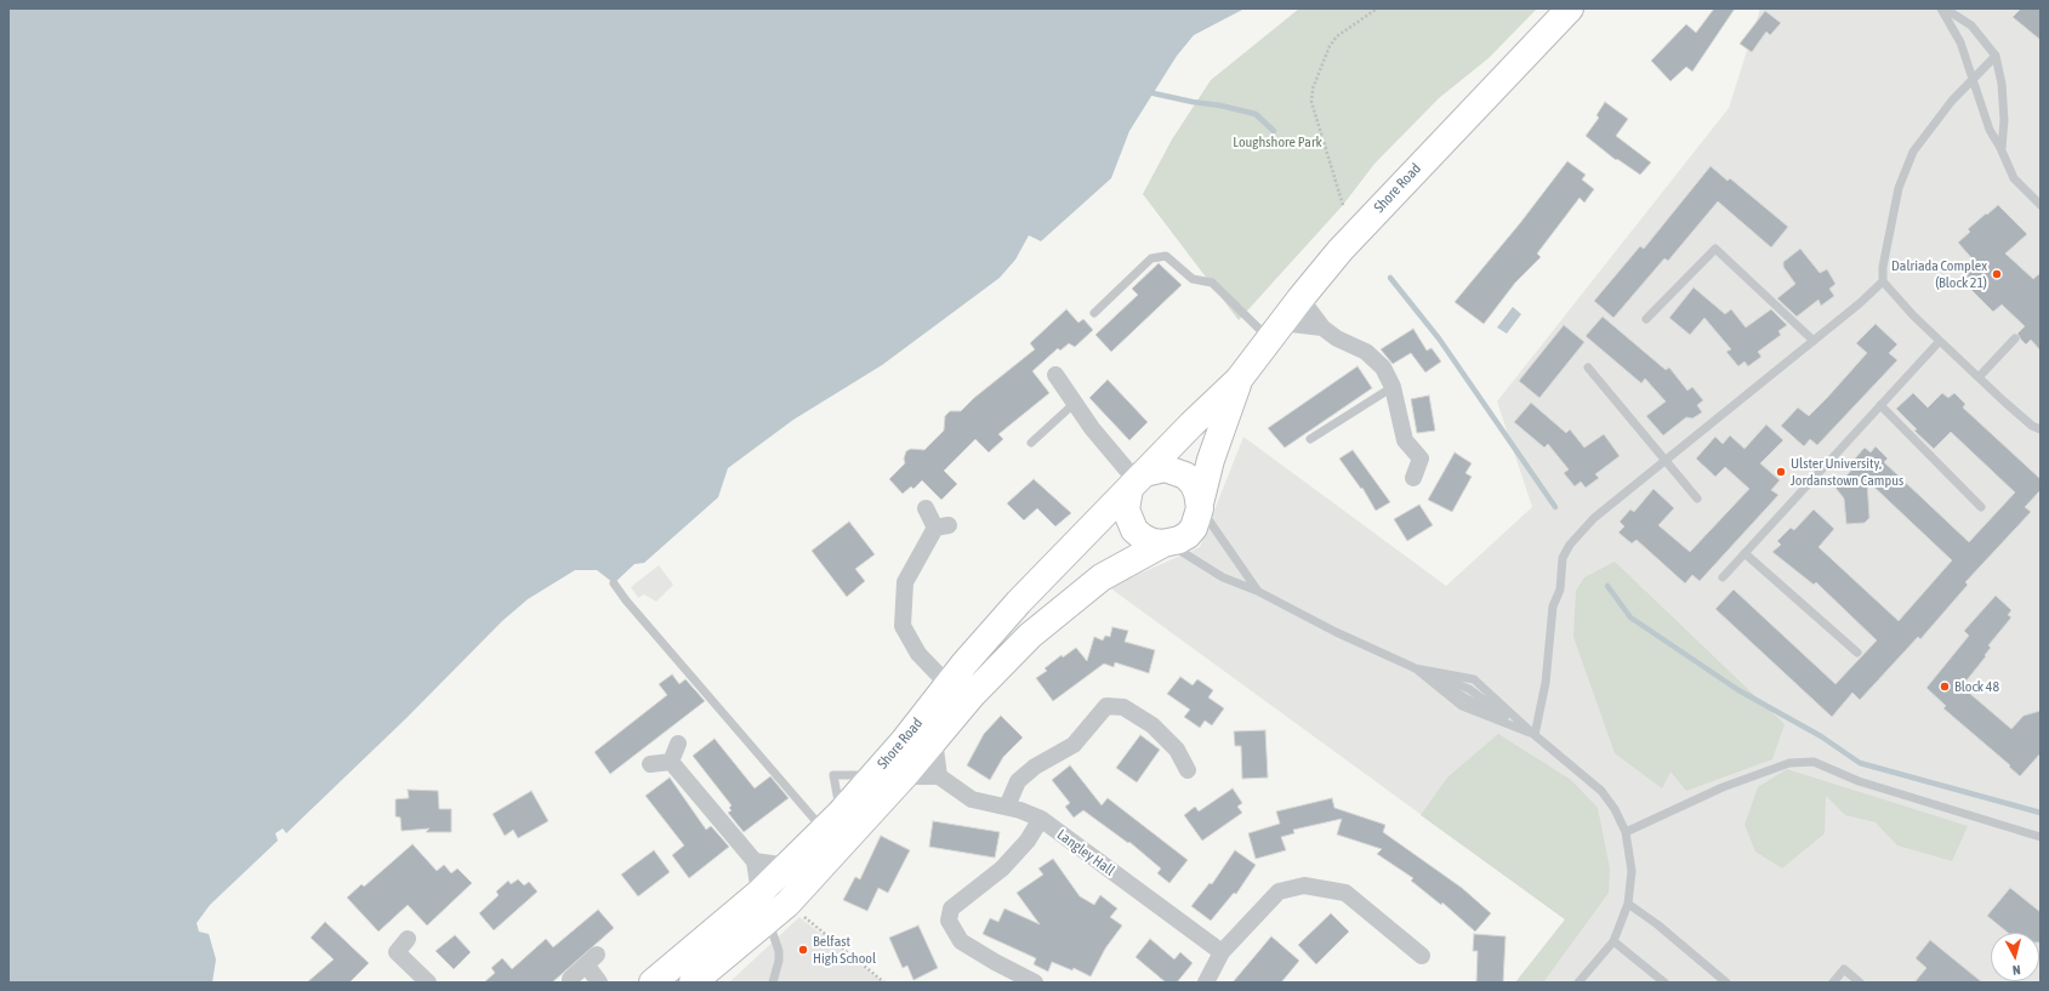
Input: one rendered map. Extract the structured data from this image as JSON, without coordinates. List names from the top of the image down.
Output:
{
  "streets": {
    "highway": ["Shore Road"],
    "street": ["Langley Hall"]
  },
  "parks": ["Loughshore Park"],
  "places": [
    "Dalriada Complex (Block 21)",
    "Ulster University, Jordanstown Campus",
    "Block 48",
    "Belfast High School"
  ],
  "north": "bottom"
}
